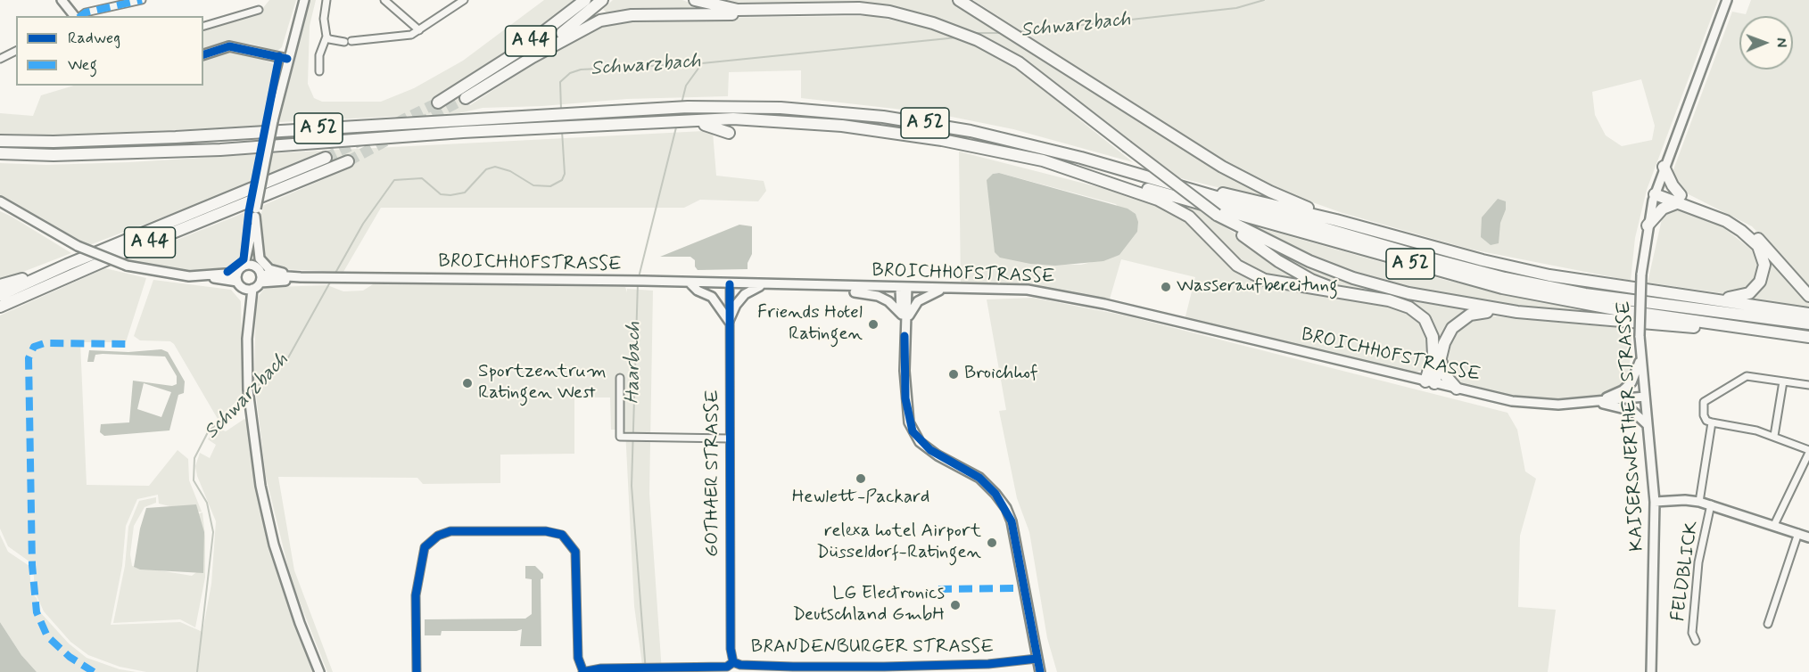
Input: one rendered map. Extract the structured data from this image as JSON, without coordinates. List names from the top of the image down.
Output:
{
  "streets": {
    "highway": ["A 44", "A 52"],
    "main road": ["BROICHHOFSTRASSE", "KAISERSWERTHER STRASSE"],
    "street": ["GOTHAER STRASSE", "FELDBLICK", "BRANDENBURGER STRASSE"]
  },
  "crossings": [
    ["BROICHHOFSTRASSE", "KAISERSWERTHER STRASSE"],
    ["BROICHHOFSTRASSE", "GOTHAER STRASSE"],
    ["GOTHAER STRASSE", "BRANDENBURGER STRASSE"]
  ],
  "water": ["Schwarzbach", "Haarbach"],
  "places": [
    "Wasseraufbereitung",
    "Friends Hotel Ratingen",
    "Broichhof",
    "Sportzentrum Ratingen West",
    "Hewlett-Packard",
    "relexa hotel Airport Düsseldorf-Ratingen",
    "LG Electronics Deutschland GmbH"
  ],
  "legend": ["Radweg", "Weg"],
  "north": "right"
}
